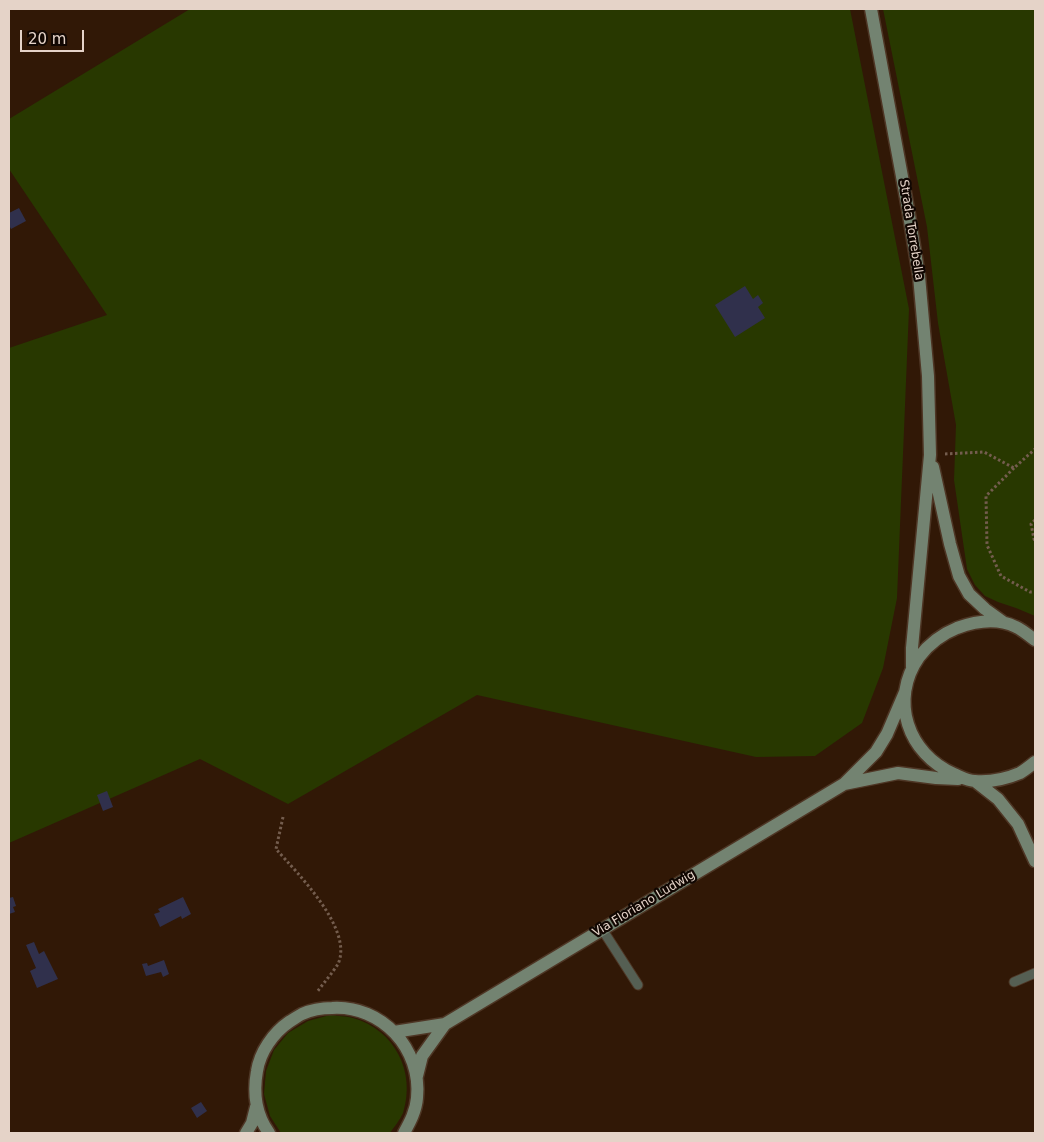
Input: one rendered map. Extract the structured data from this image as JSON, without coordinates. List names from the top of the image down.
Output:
{
  "streets": {
    "street": ["Strada Torrebella", "Via Floriano Ludwig"]
  },
  "scale_bar": "20 m"
}
